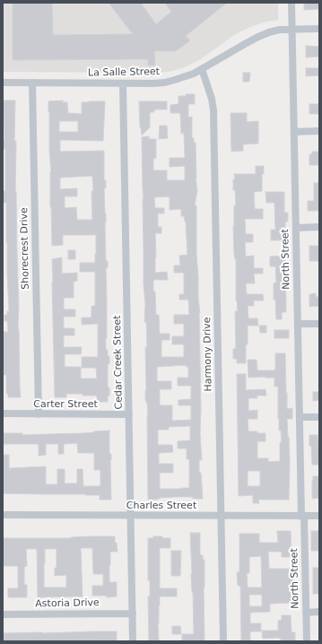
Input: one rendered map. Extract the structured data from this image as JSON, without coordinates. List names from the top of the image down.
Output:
{
  "streets": {
    "street": [
      "La Salle Street",
      "Shorecrest Drive",
      "North Street",
      "Harmony Drive",
      "Cedar Creek Street",
      "Carter Street",
      "Charles Street",
      "Astoria Drive"
    ]
  },
  "crossings": [
    ["La Salle Street", "Shorecrest Drive"],
    ["La Salle Street", "North Street"],
    ["La Salle Street", "Harmony Drive"],
    ["La Salle Street", "Cedar Creek Street"],
    ["Shorecrest Drive", "Carter Street"],
    ["North Street", "Charles Street"],
    ["Harmony Drive", "Charles Street"],
    ["Cedar Creek Street", "Carter Street"],
    ["Cedar Creek Street", "Charles Street"],
    ["Cedar Creek Street", "Astoria Drive"]
  ]
}
